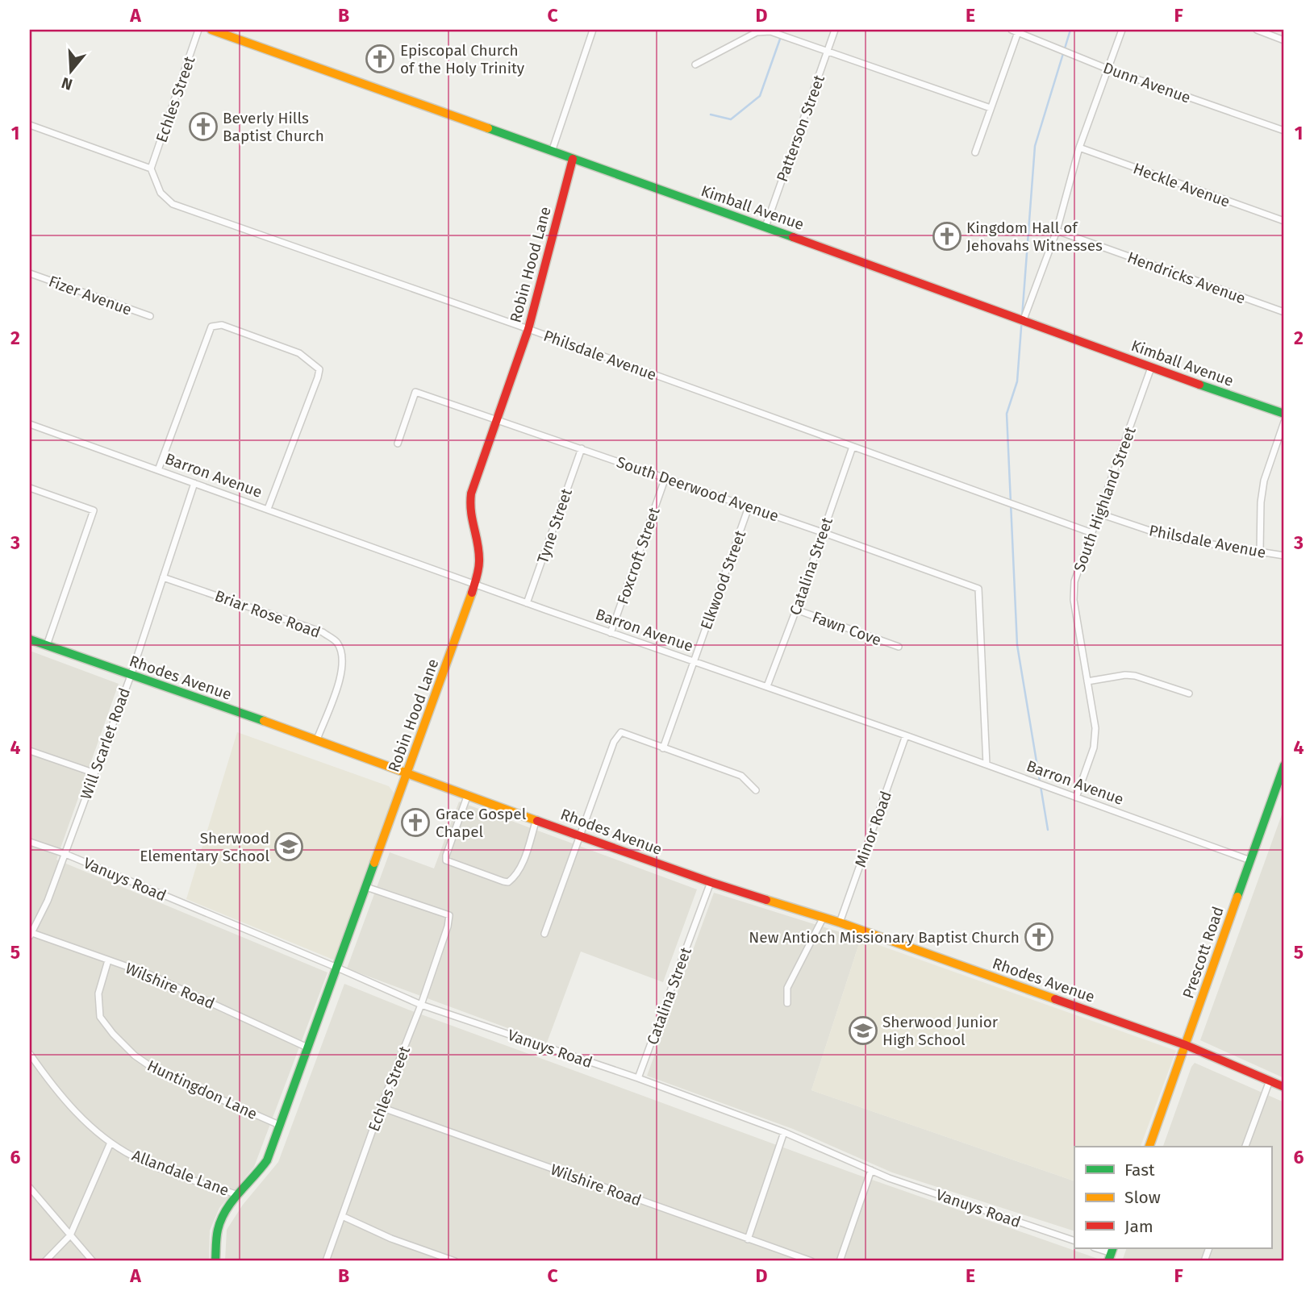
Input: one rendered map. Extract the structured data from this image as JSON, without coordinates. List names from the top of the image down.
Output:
{
  "streets": {
    "main road": [
      "Kimball Avenue",
      "Robin Hood Lane",
      "Rhodes Avenue",
      "Prescott Road"
    ],
    "street": [
      "Dunn Avenue",
      "Echles Street",
      "Patterson Street",
      "Heckle Avenue",
      "Hendricks Avenue",
      "Fizer Avenue",
      "Philsdale Avenue",
      "Barron Avenue",
      "South Deerwood Avenue",
      "South Highland Street",
      "Tyne Street",
      "Foxcroft Street",
      "Catalina Street",
      "Elkwood Street",
      "Briar Rose Road",
      "Fawn Cove",
      "Will Scarlet Road",
      "Minor Road",
      "Vanuys Road",
      "Wilshire Road",
      "Huntingdon Lane",
      "Allandale Lane"
    ]
  },
  "crossings": [
    ["Echles Street", "Robin Hood Lane"],
    ["Echles Street", "Philsdale Avenue"],
    ["Echles Street", "Vanuys Road"],
    ["Echles Street", "Wilshire Road"],
    ["Patterson Street", "Kimball Avenue"],
    ["Kimball Avenue", "Robin Hood Lane"],
    ["Kimball Avenue", "South Highland Street"],
    ["Robin Hood Lane", "Philsdale Avenue"],
    ["Robin Hood Lane", "Barron Avenue"],
    ["Robin Hood Lane", "South Deerwood Avenue"],
    ["Robin Hood Lane", "Rhodes Avenue"],
    ["Robin Hood Lane", "Vanuys Road"],
    ["Robin Hood Lane", "Wilshire Road"],
    ["Robin Hood Lane", "Huntingdon Lane"],
    ["Robin Hood Lane", "Allandale Lane"],
    ["Philsdale Avenue", "South Highland Street"],
    ["Philsdale Avenue", "Catalina Street"],
    ["Barron Avenue", "South Deerwood Avenue"],
    ["Barron Avenue", "South Highland Street"],
    ["Barron Avenue", "Tyne Street"],
    ["Barron Avenue", "Foxcroft Street"],
    ["Barron Avenue", "Catalina Street"],
    ["Barron Avenue", "Elkwood Street"],
    ["Barron Avenue", "Will Scarlet Road"],
    ["Barron Avenue", "Minor Road"],
    ["Barron Avenue", "Prescott Road"],
    ["South Deerwood Avenue", "Tyne Street"],
    ["South Deerwood Avenue", "Foxcroft Street"],
    ["South Deerwood Avenue", "Catalina Street"],
    ["South Deerwood Avenue", "Elkwood Street"],
    ["Catalina Street", "Fawn Cove"],
    ["Catalina Street", "Rhodes Avenue"],
    ["Catalina Street", "Vanuys Road"],
    ["Briar Rose Road", "Rhodes Avenue"],
    ["Briar Rose Road", "Will Scarlet Road"],
    ["Rhodes Avenue", "Will Scarlet Road"],
    ["Rhodes Avenue", "Minor Road"],
    ["Rhodes Avenue", "Prescott Road"],
    ["Will Scarlet Road", "Vanuys Road"],
    ["Will Scarlet Road", "Wilshire Road"],
    ["Wilshire Road", "Huntingdon Lane"]
  ],
  "places": {
    "church": [
      "Episcopal Church of the Holy Trinity",
      "Beverly Hills Baptist Church",
      "Kingdom Hall of Jehovahs Witnesses",
      "Grace Gospel Chapel",
      "New Antioch Missionary Baptist Church"
    ],
    "school or university": ["Sherwood Elementary School", "Sherwood Junior High School"]
  },
  "legend": ["Fast", "Slow", "Jam"],
  "north": "bottom",
  "grid": {
    "columns": [
      "A",
      "B",
      "C",
      "D",
      "E",
      "F"
    ],
    "rows": [
      "1",
      "2",
      "3",
      "4",
      "5",
      "6"
    ]
  }
}
